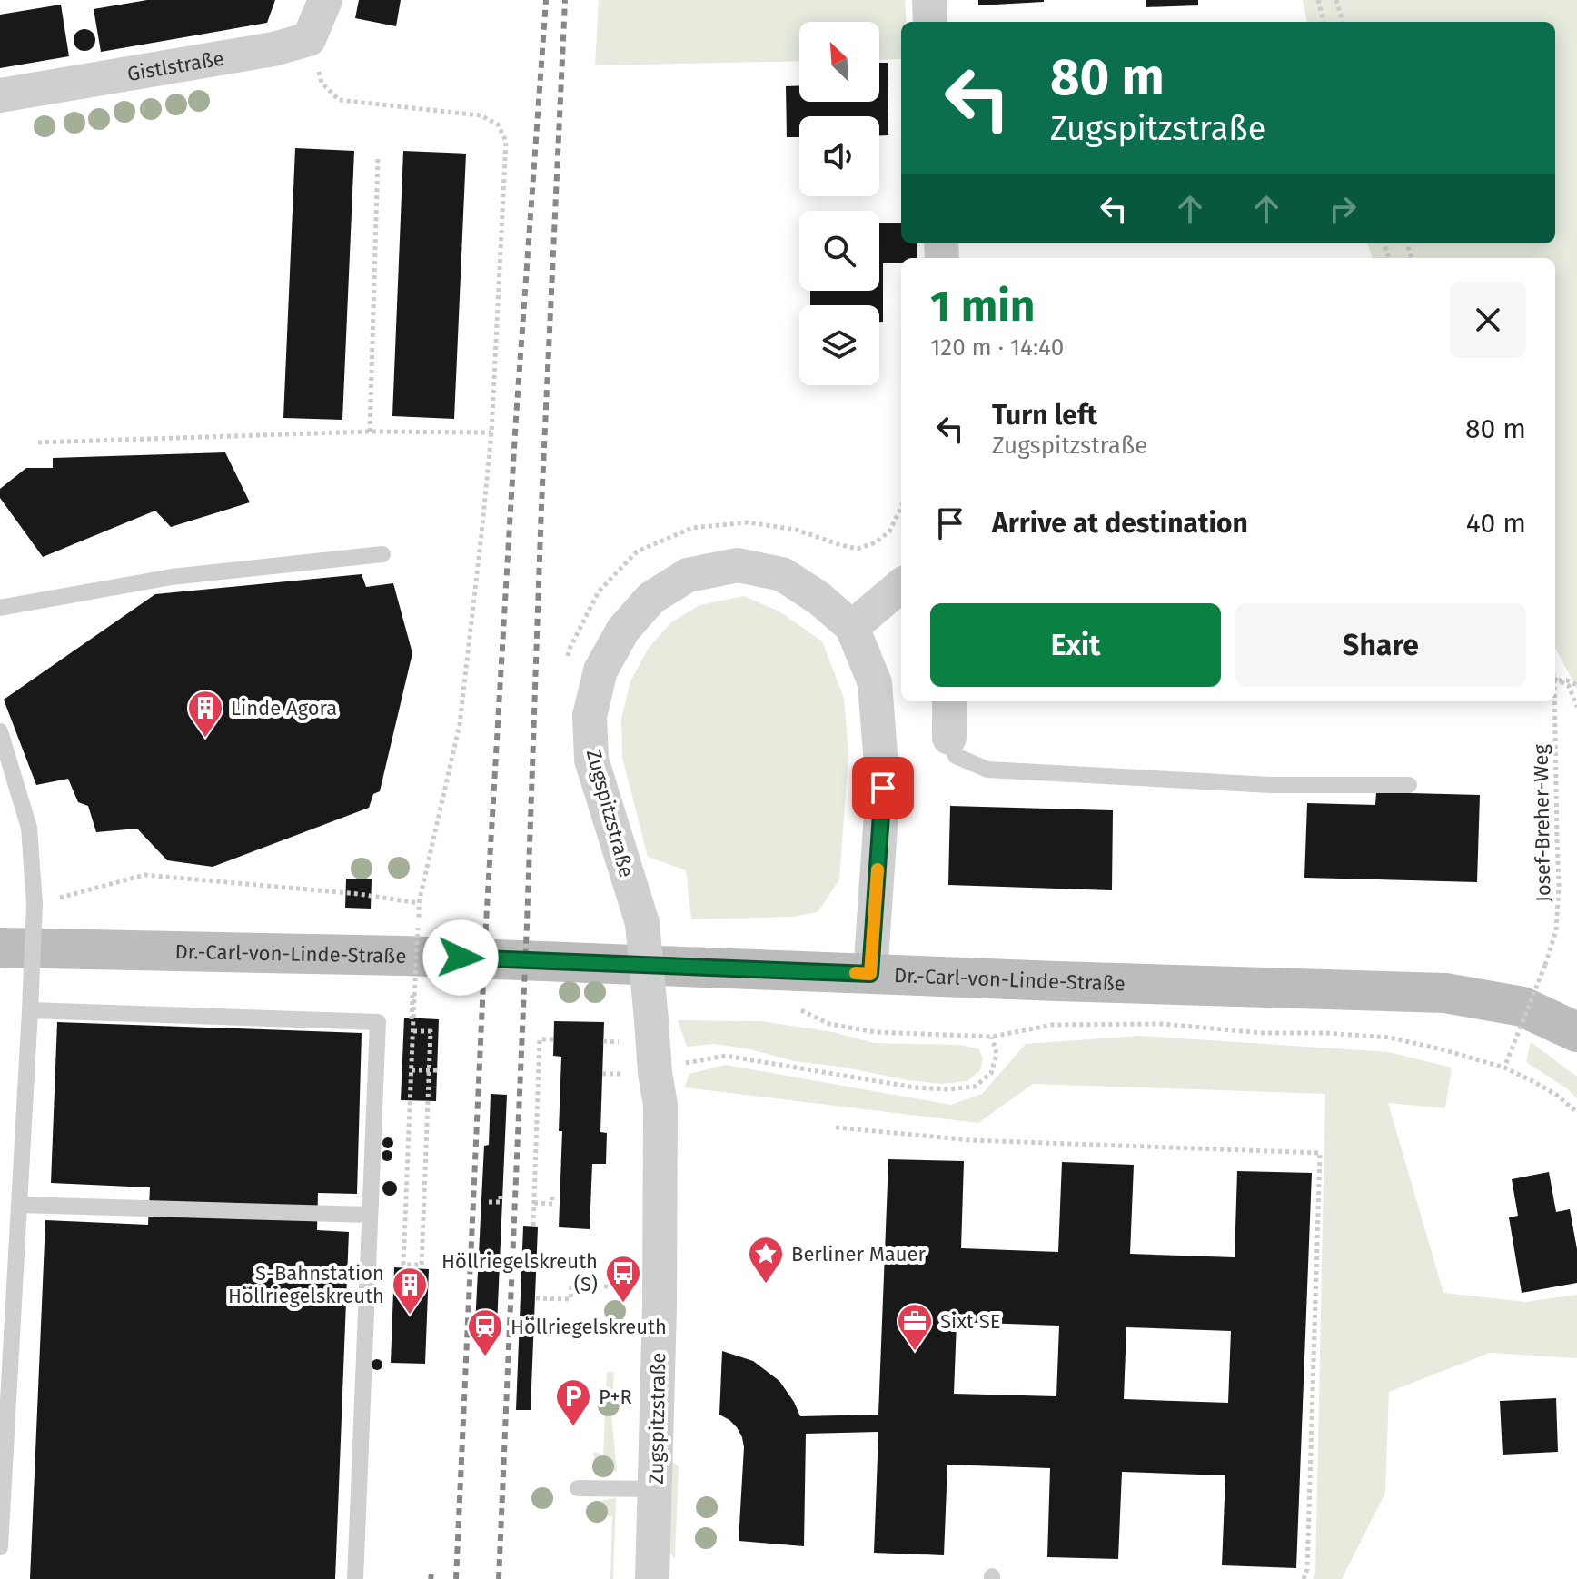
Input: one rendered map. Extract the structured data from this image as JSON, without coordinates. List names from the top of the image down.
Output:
{
  "streets": {
    "main road": ["Dr.-Carl-von-Linde-Straße"],
    "street": ["Gistlstraße", "Zugspitzstraße"],
    "path": ["Josef-Breher-Weg"]
  },
  "crossings": [
    ["Zugspitzstraße", "Dr.-Carl-von-Linde-Straße"]
  ],
  "places": {
    "building": ["Linde Agora", "S-Bahnstation Höllriegelskreuth"],
    "place": ["Berliner Mauer"],
    "bus stop": ["Höllriegelskreuth (S)"],
    "office": ["Sixt SE"],
    "station": ["Höllriegelskreuth"],
    "parking": ["P+R"]
  },
  "north": "top left",
  "page": {
    "turn": ["80 m", "Zugspitzstraße"],
    "heading": ["1 min", "120 m · 14:40"],
    "list": [
      {
        "name": "Turn left",
        "note": "Zugspitzstraße",
        "value": "80 m"
      },
      {
        "name": "Arrive at destination",
        "value": "40 m"
      }
    ],
    "buttons": ["Exit", "Share"]
  }
}
